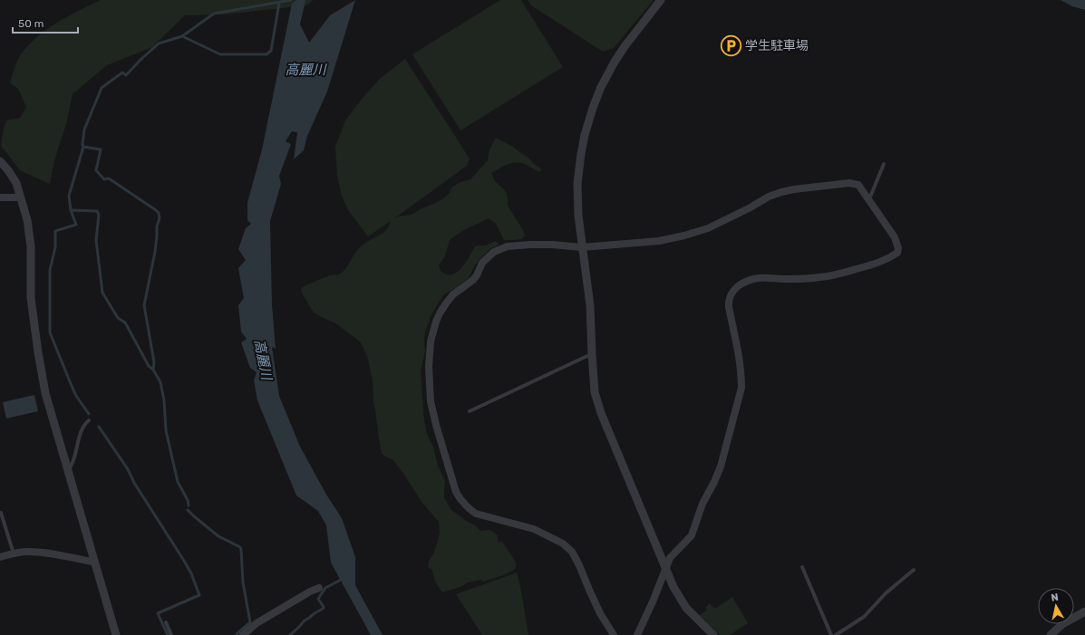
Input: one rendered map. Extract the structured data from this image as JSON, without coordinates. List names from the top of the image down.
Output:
{
  "water": ["高麗川"],
  "places": {
    "parking": ["学生駐車場"]
  },
  "scale_bar": "50 m",
  "north": "top"
}
